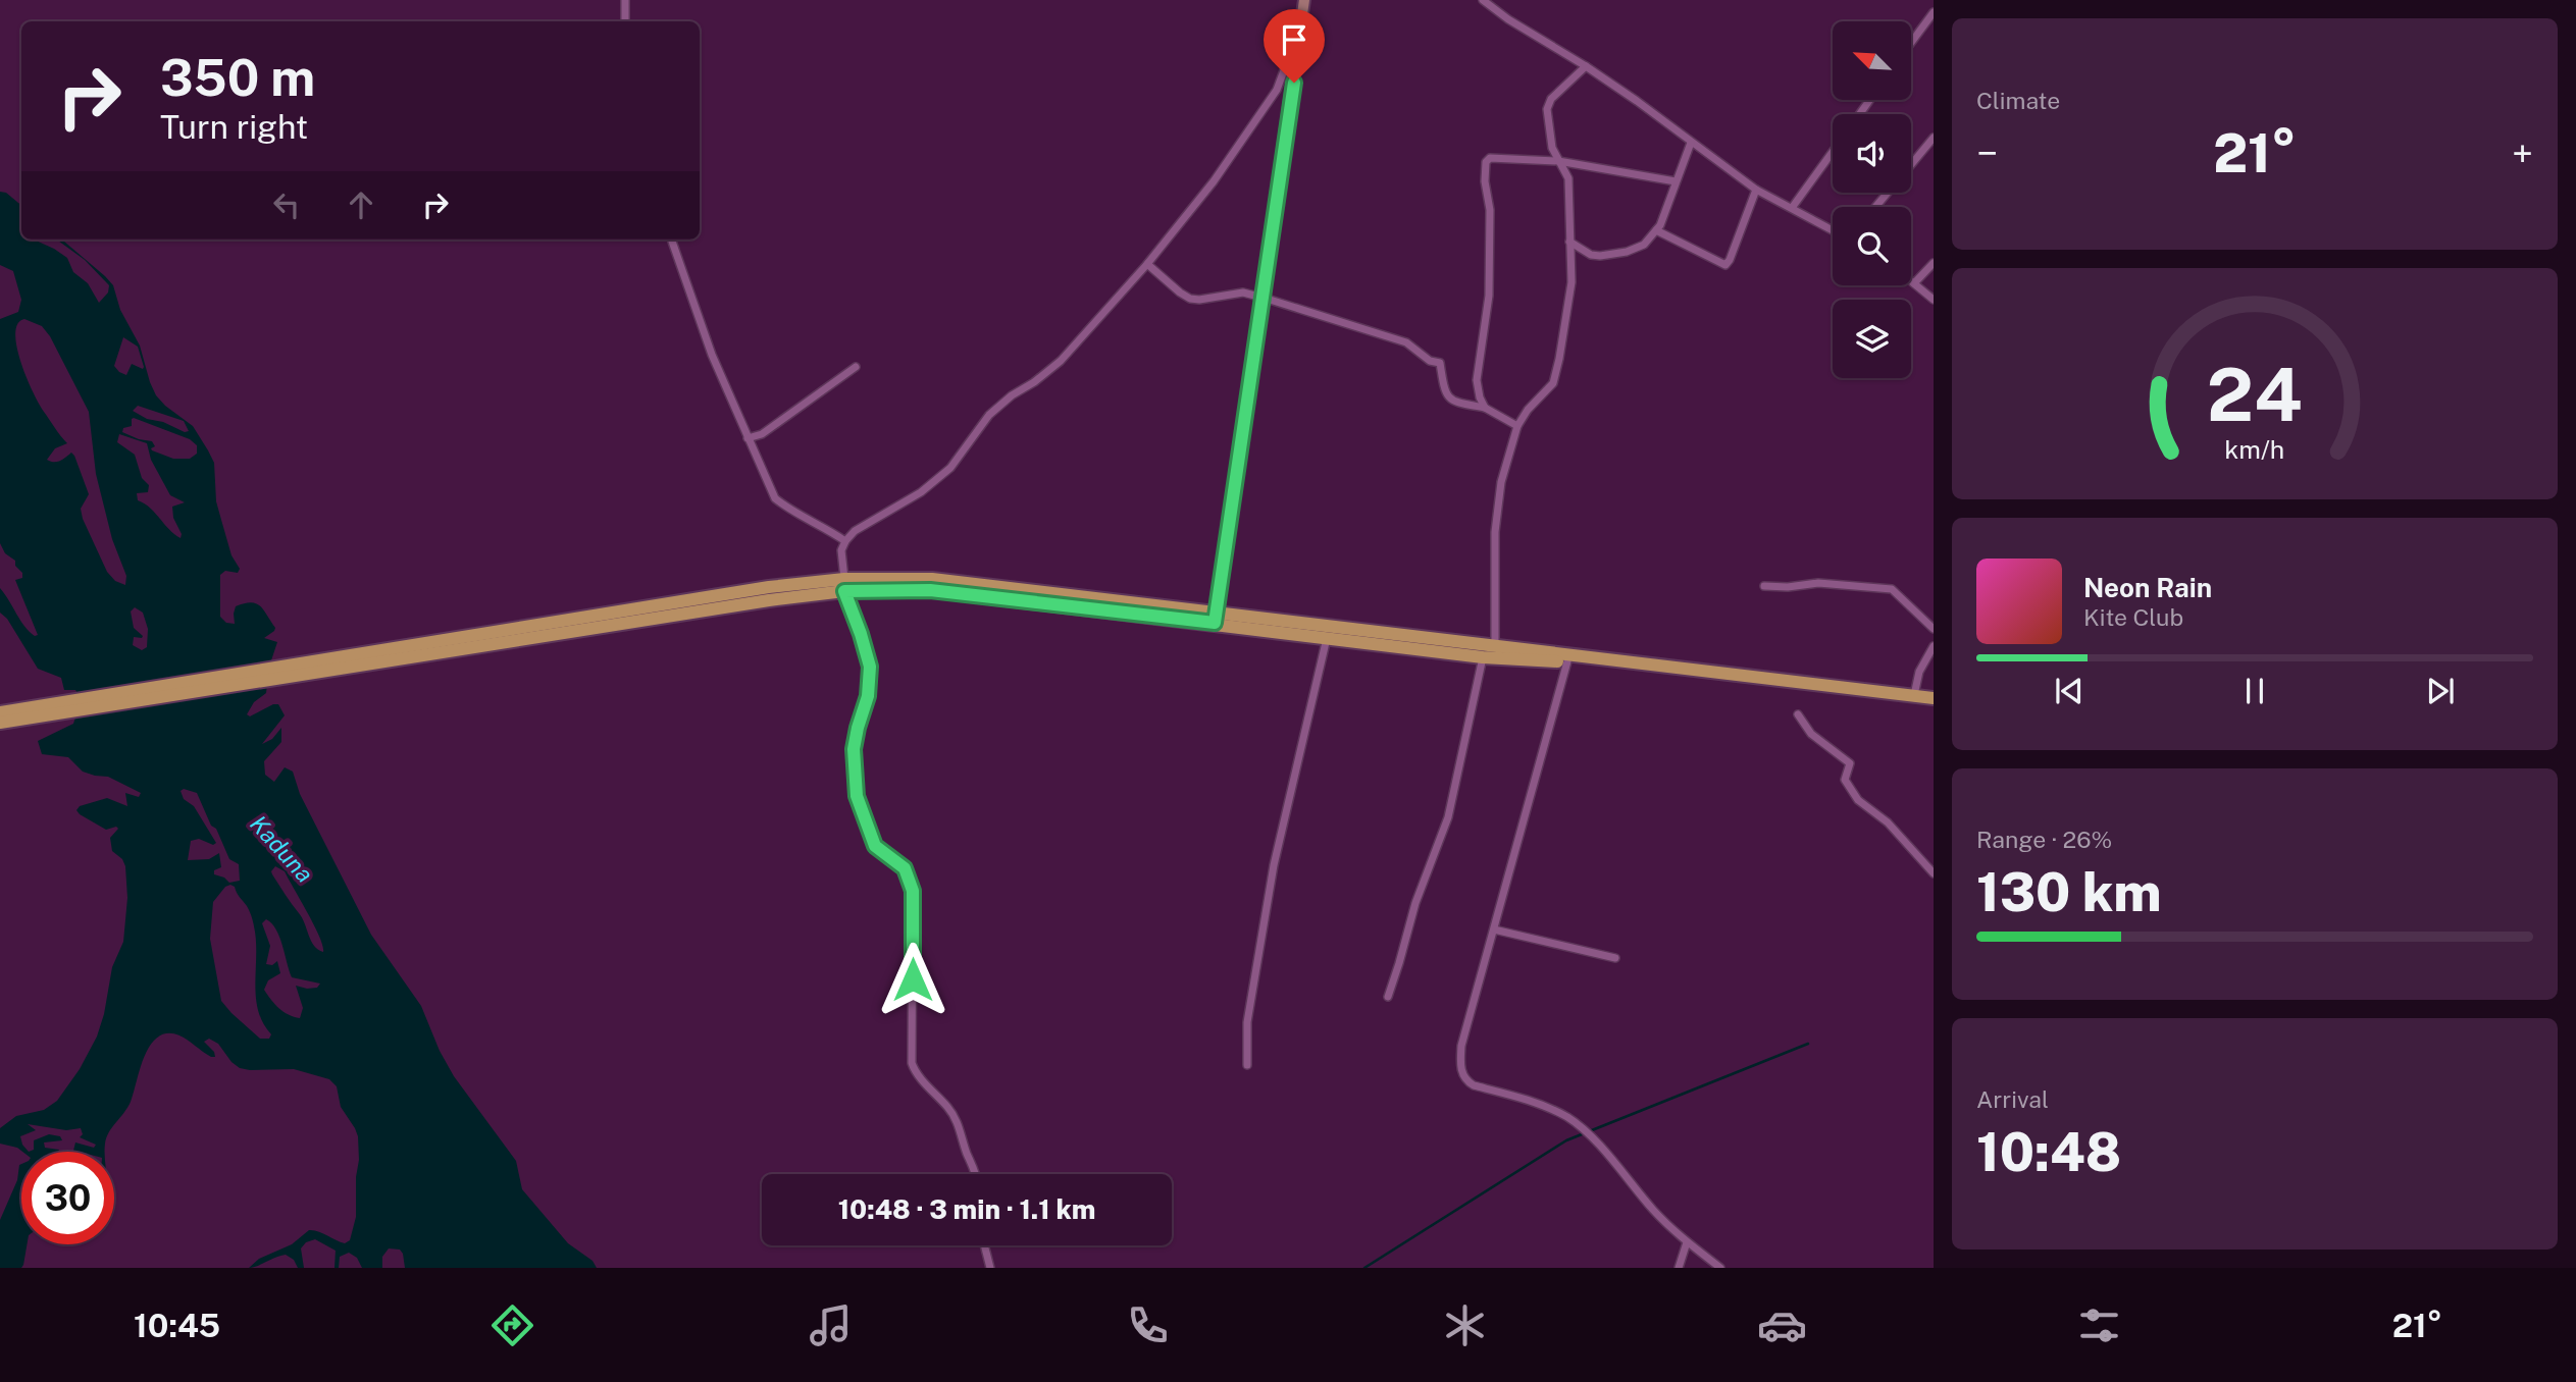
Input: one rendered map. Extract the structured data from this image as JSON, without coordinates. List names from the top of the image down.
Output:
{
  "water": ["Kaduna"],
  "north": "top left",
  "page": {
    "tile": [
      "Climate",
      ["Range · 26%", "130 km"],
      ["Arrival", "10:48"]
    ],
    "turn": ["350 m", "Turn right"],
    "heat": ["−", "21°", "+"],
    "song": ["Neon Rain", "Kite Club"],
    "limit": "30",
    "trip": "10:48 · 3 min · 1.1 km",
    "tabs": ["10:45", "21°"],
    "gauge": ["24", "km/h"]
  }
}
